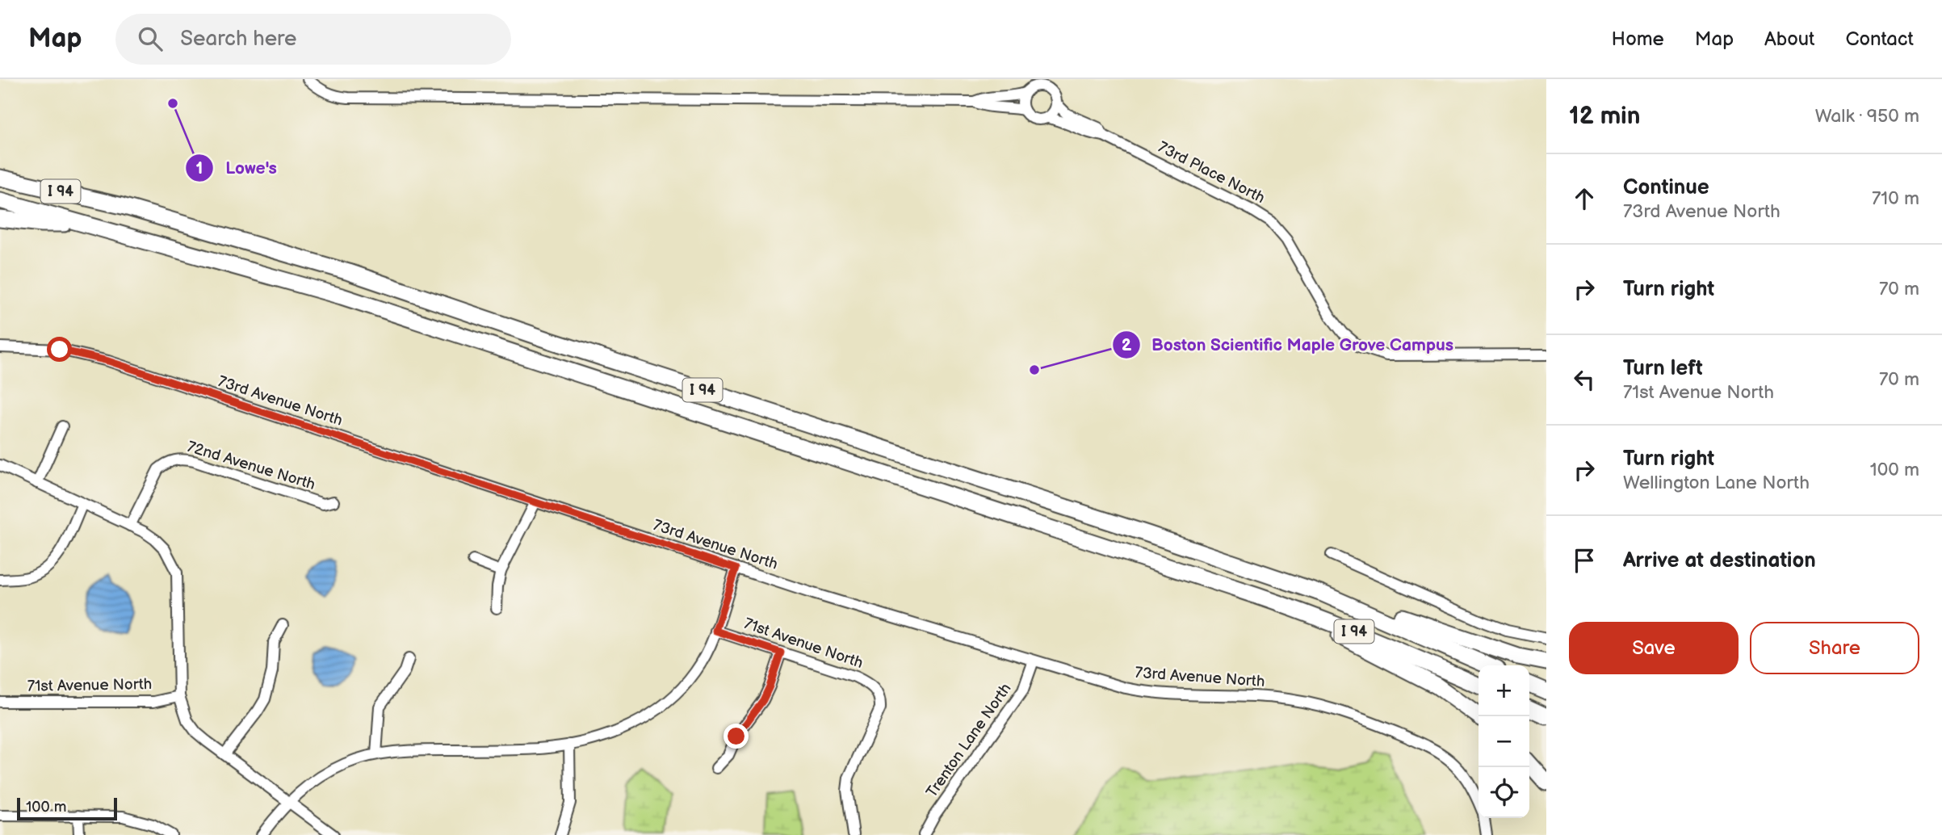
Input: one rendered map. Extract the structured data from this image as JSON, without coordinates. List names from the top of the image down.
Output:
{
  "streets": {
    "highway": ["I 94"],
    "street": [
      "73rd Place North",
      "73rd Avenue North",
      "72nd Avenue North",
      "71st Avenue North",
      "Trenton Lane North"
    ]
  },
  "crossings": [
    ["73rd Avenue North", "Trenton Lane North"]
  ],
  "places": ["Lowe's", "Boston Scientific Maple Grove Campus"],
  "scale_bar": "100 m",
  "page": {
    "header": "Map",
    "search": "Search here",
    "nav": [
      "Home",
      "Map",
      "About",
      "Contact"
    ],
    "heading": ["12 min", "Walk · 950 m"],
    "list": [
      ["Continue", "73rd Avenue North", "710 m"],
      ["Turn right", "70 m"],
      ["Turn left", "71st Avenue North", "70 m"],
      ["Turn right", "Wellington Lane North", "100 m"],
      "Arrive at destination"
    ],
    "buttons": ["Save", "Share"],
    "map_buttons": ["+", "−"],
    "scale": "100 m"
  }
}
